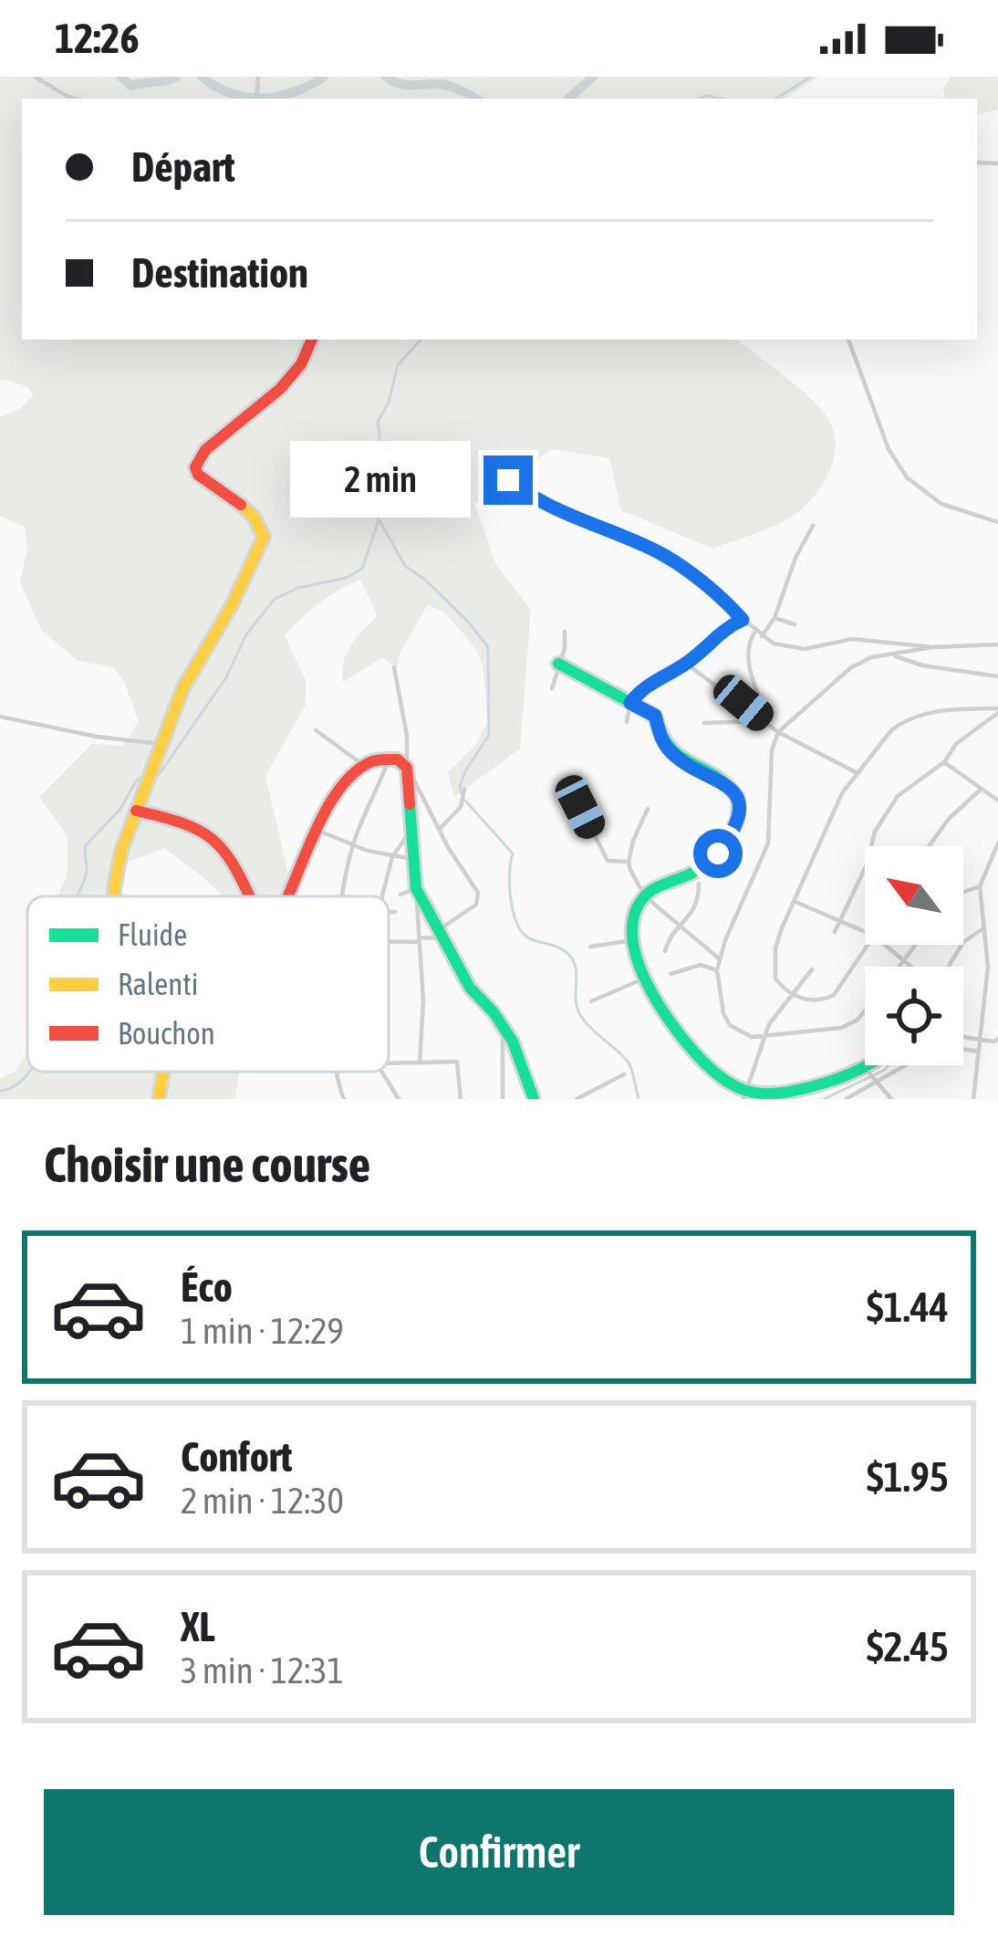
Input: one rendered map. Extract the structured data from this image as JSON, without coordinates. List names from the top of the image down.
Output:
{
  "legend": ["Fluide", "Ralenti", "Bouchon"],
  "north": "top left",
  "page": {
    "status": "12:26",
    "banner": ["Départ", "Destination"],
    "bubble": "2 min",
    "heading": "Choisir une course",
    "list": [
      {
        "name": "Éco",
        "note": "1 min · 12:29",
        "value": "$1.44"
      },
      {
        "name": "Confort",
        "note": "2 min · 12:30",
        "value": "$1.95"
      },
      {
        "name": "XL",
        "note": "3 min · 12:31",
        "value": "$2.45"
      }
    ],
    "buttons": "Confirmer"
  }
}
